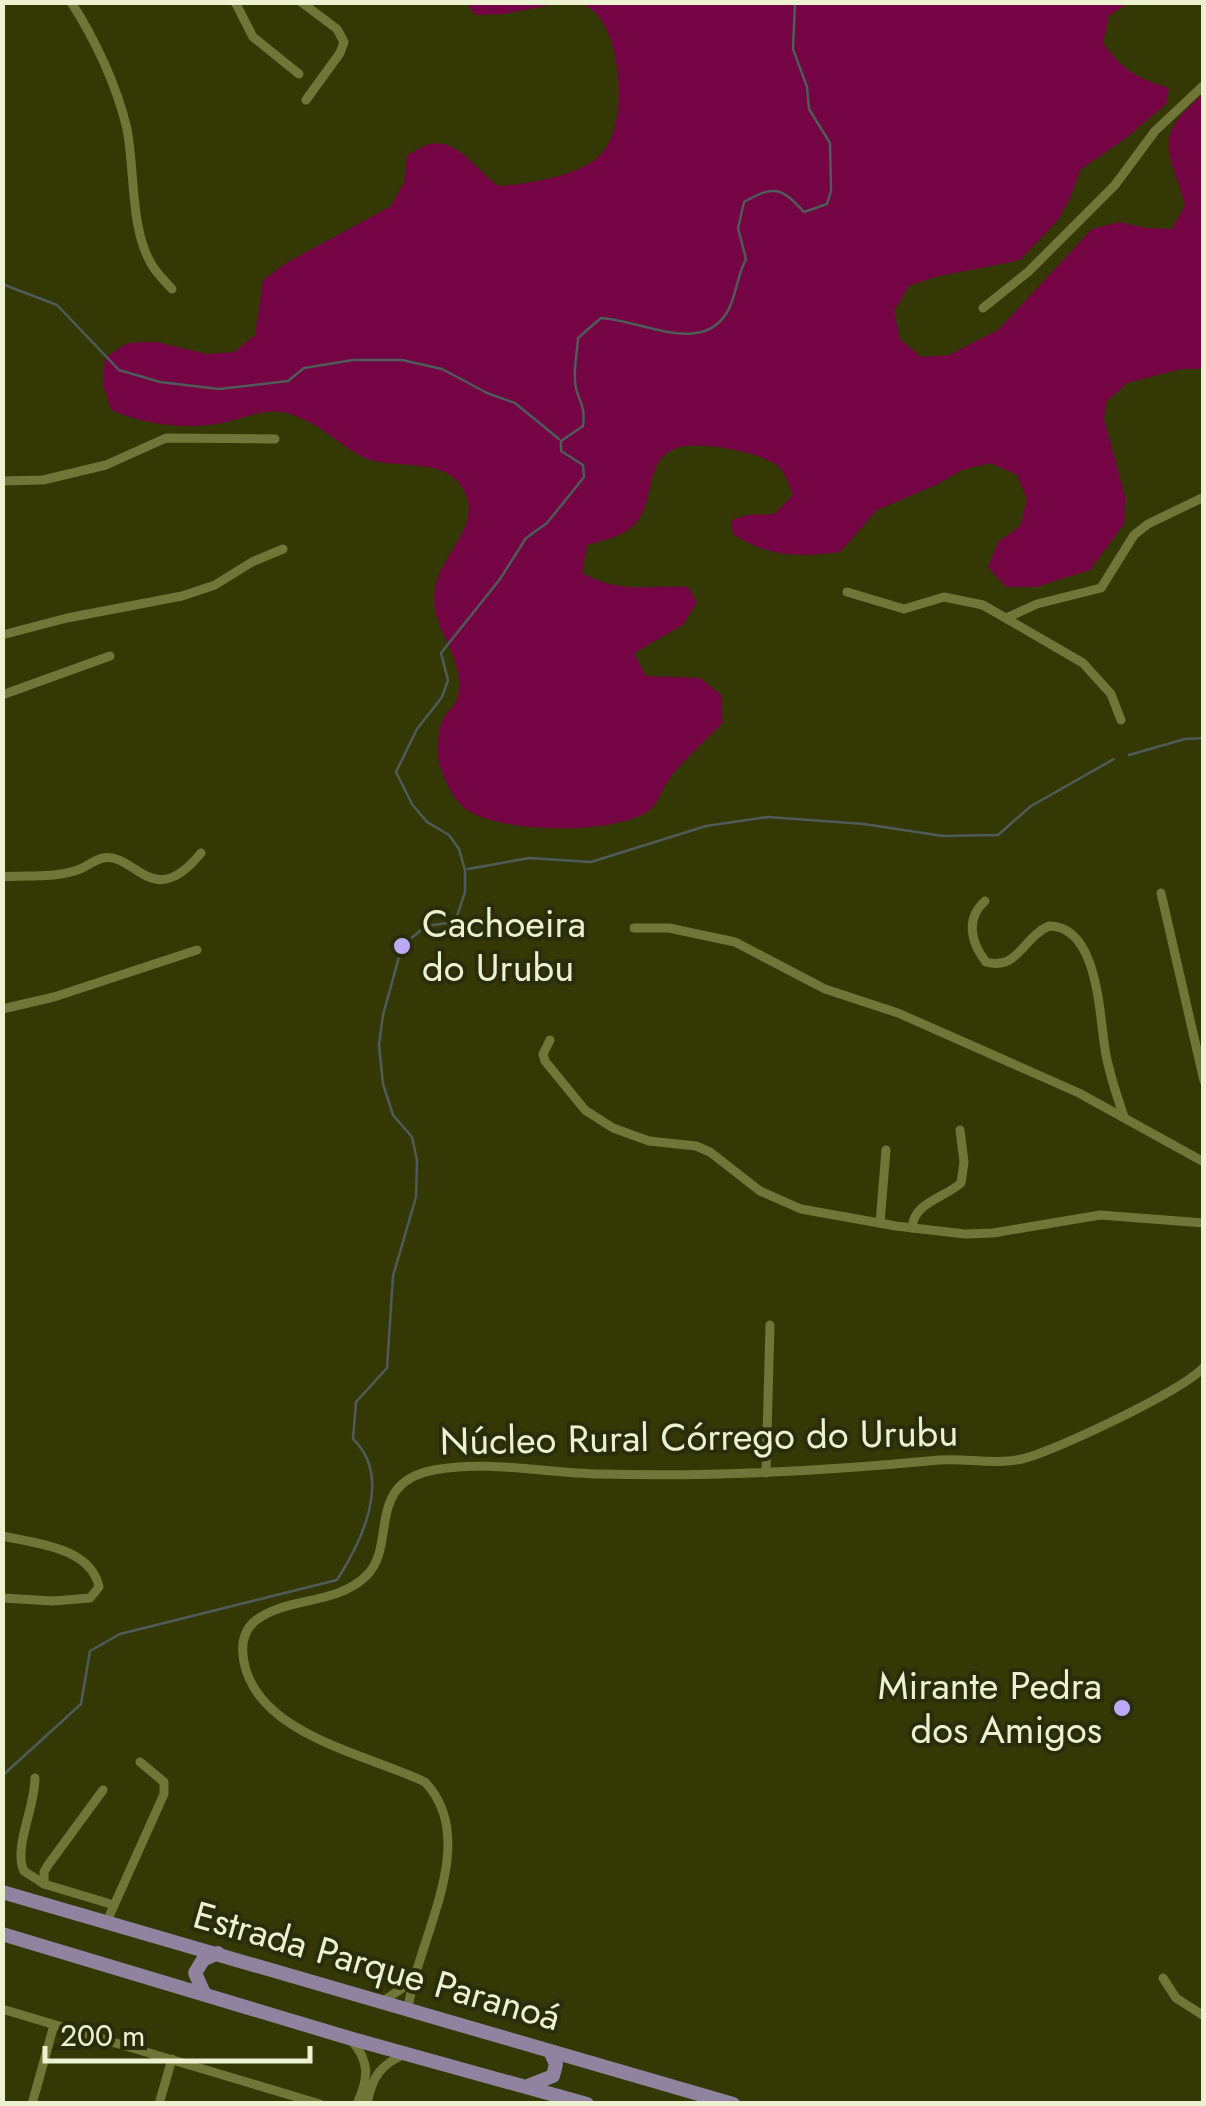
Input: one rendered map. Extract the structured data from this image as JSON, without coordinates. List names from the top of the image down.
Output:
{
  "streets": {
    "main road": ["Estrada Parque Paranoá"],
    "street": ["Núcleo Rural Córrego do Urubu"]
  },
  "crossings": [
    ["Núcleo Rural Córrego do Urubu", "Estrada Parque Paranoá"]
  ],
  "places": ["Cachoeira do Urubu", "Mirante Pedra dos Amigos"],
  "scale_bar": "200 m"
}
